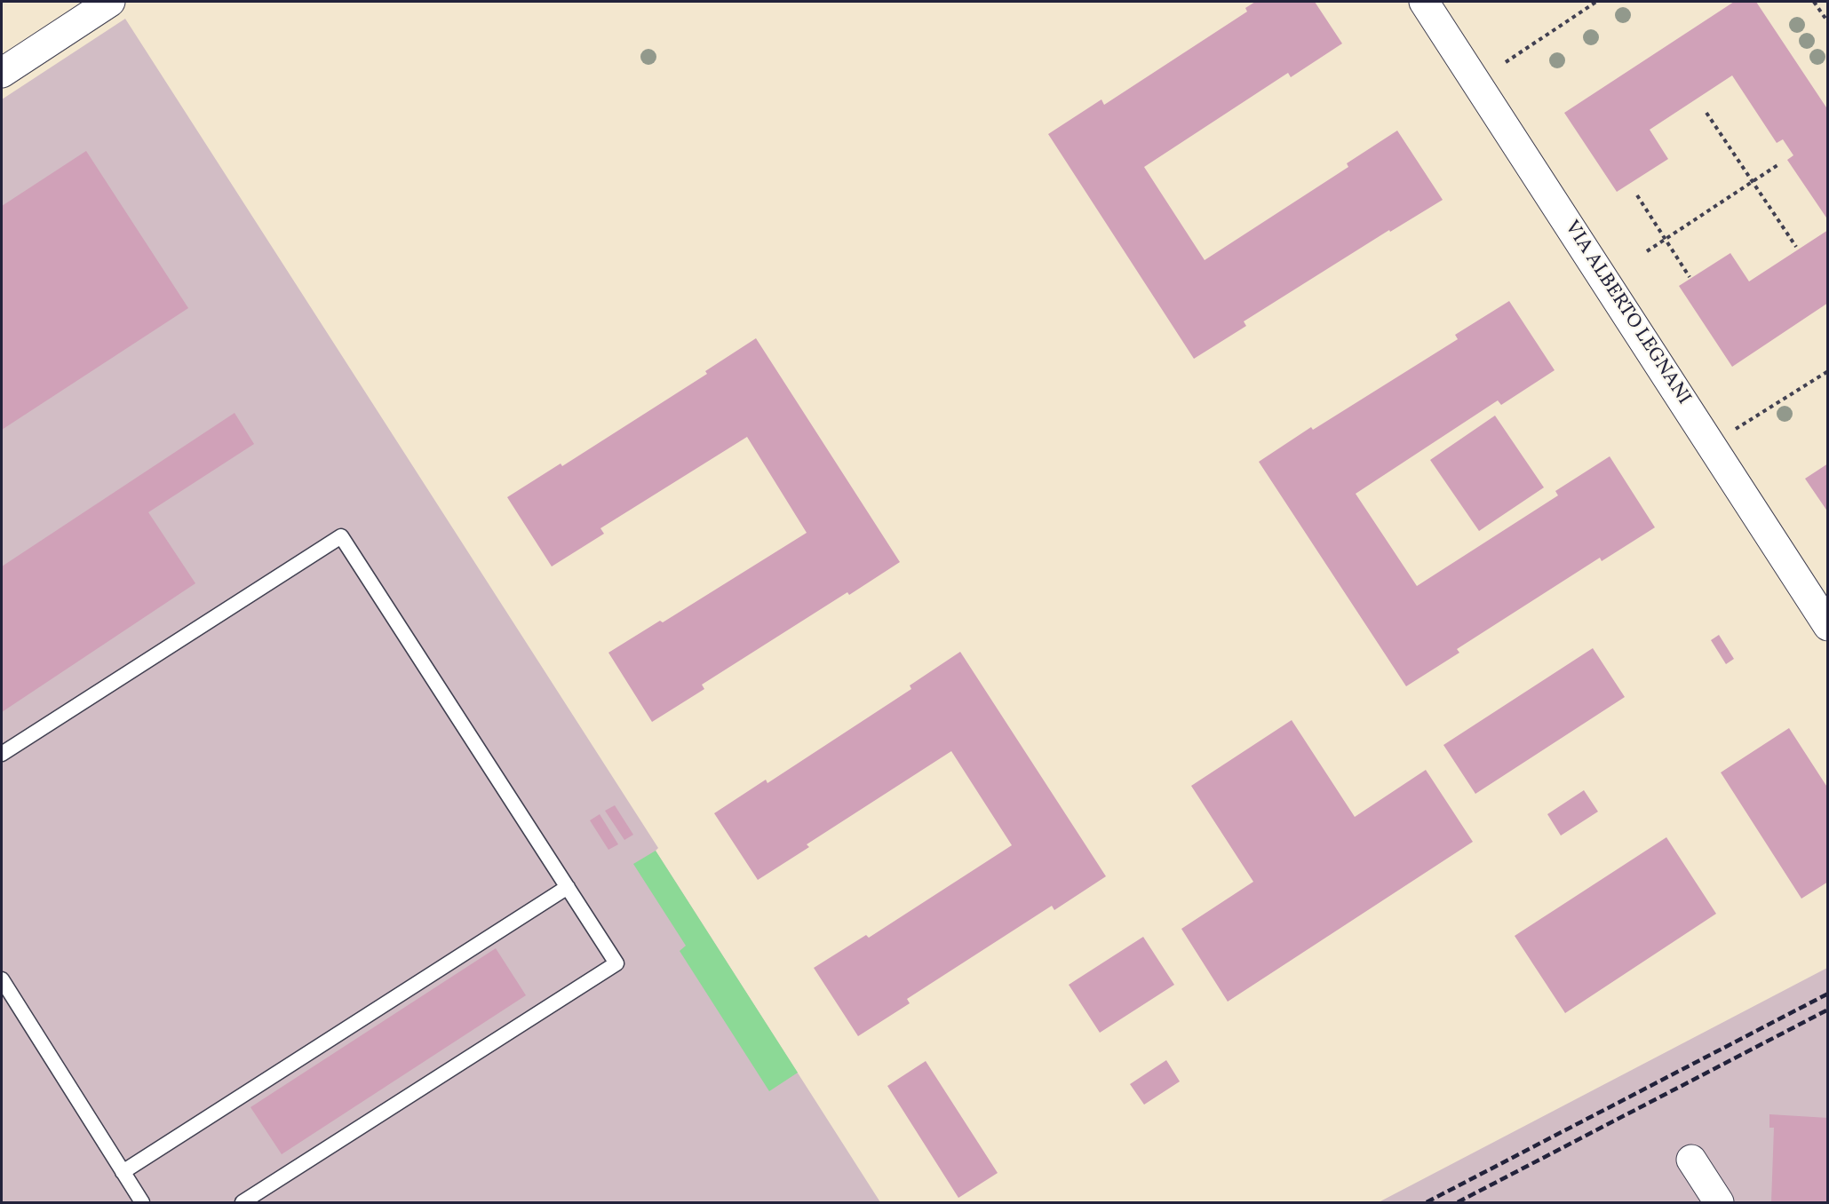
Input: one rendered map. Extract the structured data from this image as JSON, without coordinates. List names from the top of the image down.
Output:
{
  "streets": {
    "street": ["VIA ALBERTO LEGNANI"]
  }
}
